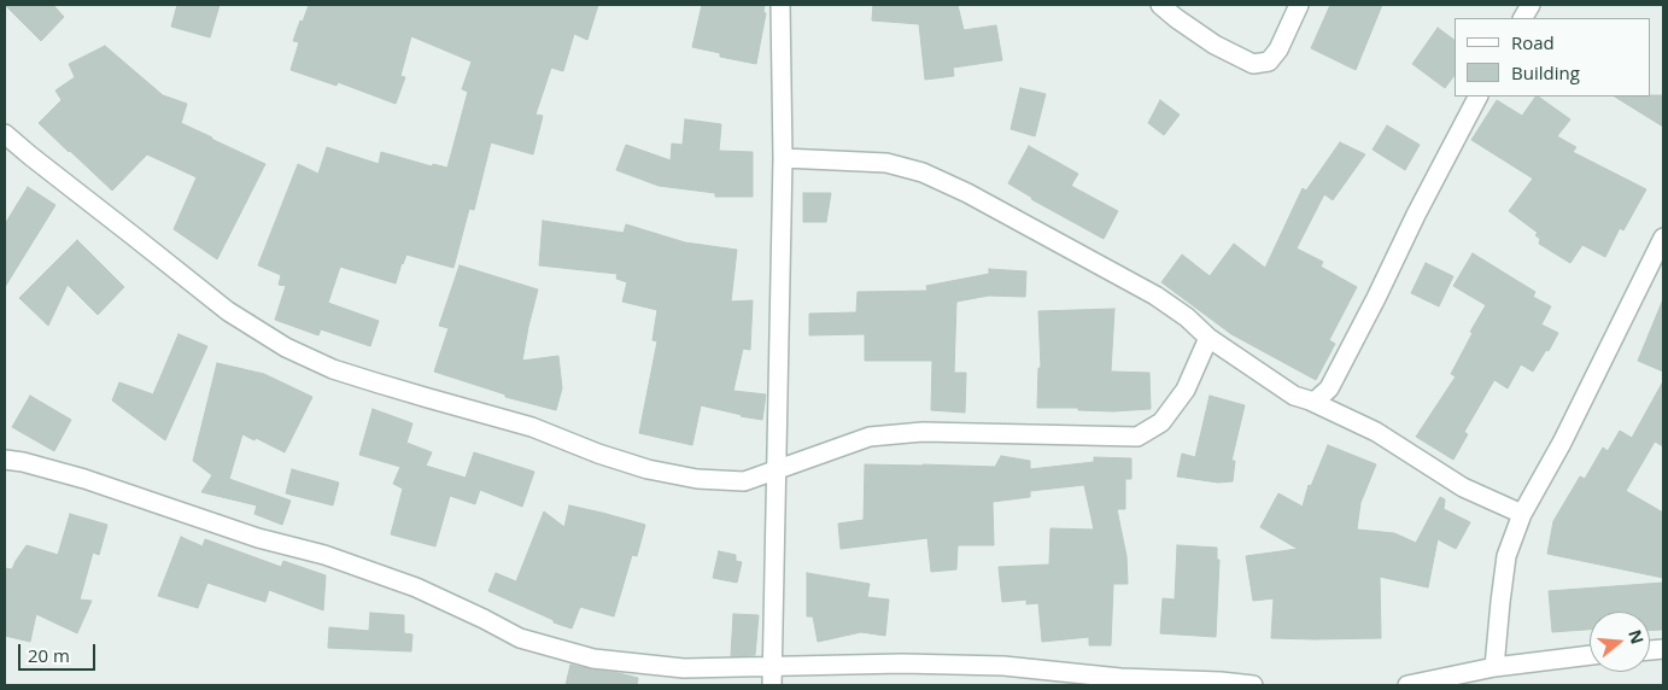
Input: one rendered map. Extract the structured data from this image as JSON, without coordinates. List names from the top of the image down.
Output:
{
  "legend": ["Road", "Building"],
  "scale_bar": "20 m",
  "north": "right"
}
